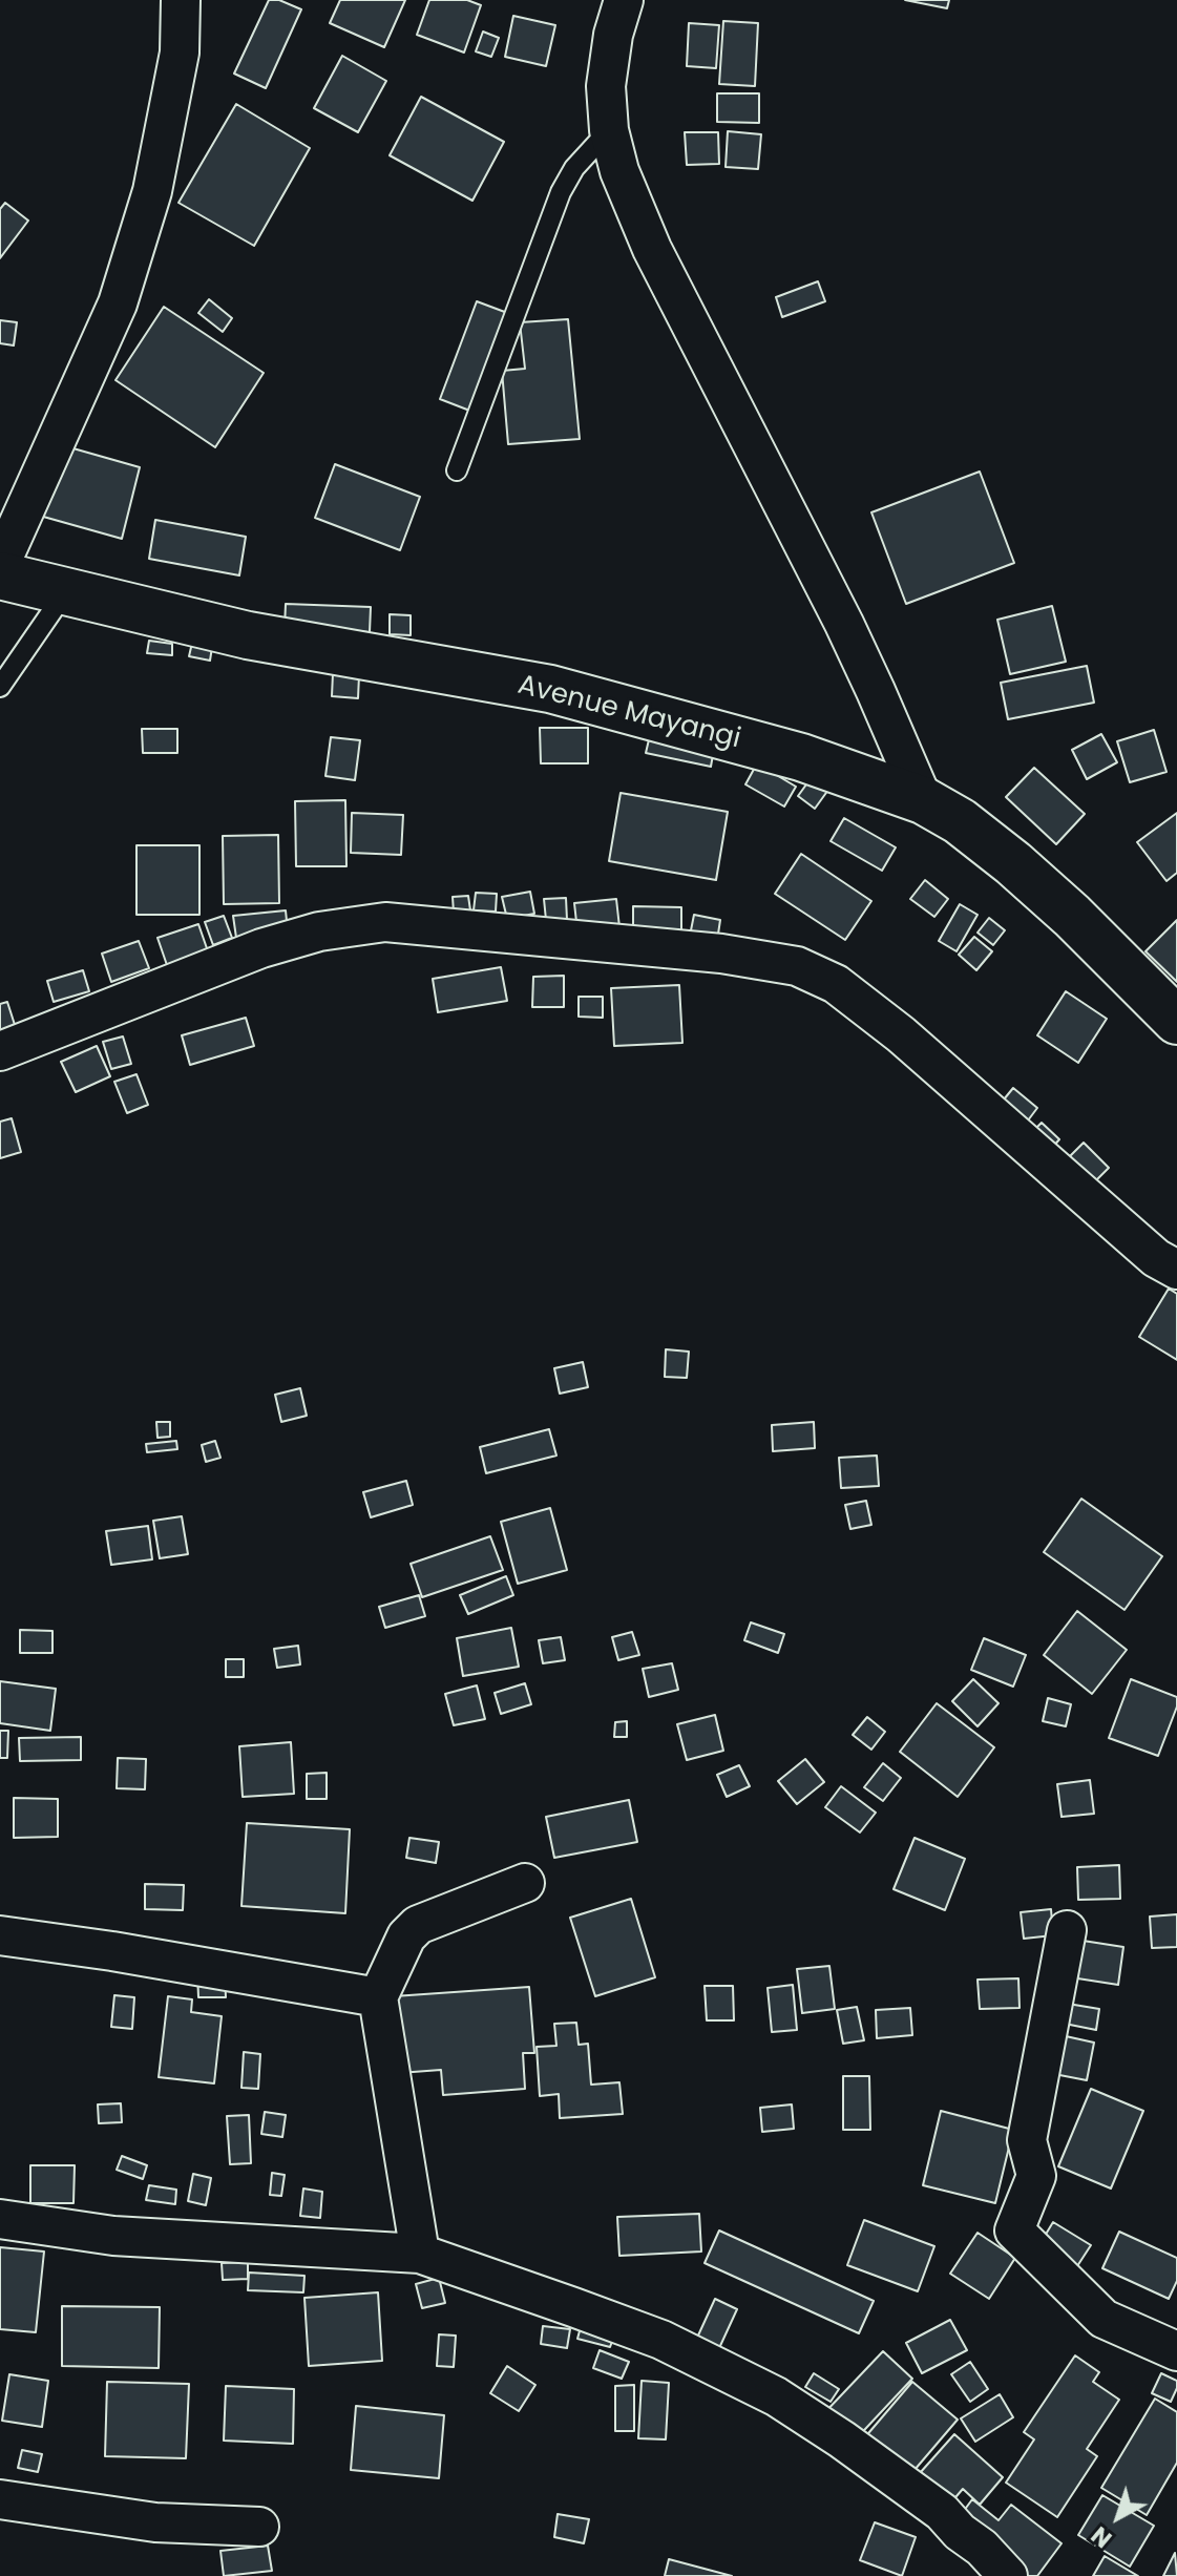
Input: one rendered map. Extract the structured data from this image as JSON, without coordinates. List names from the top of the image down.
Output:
{
  "streets": {
    "street": ["Avenue Mayangi"]
  },
  "north": "bottom left"
}
